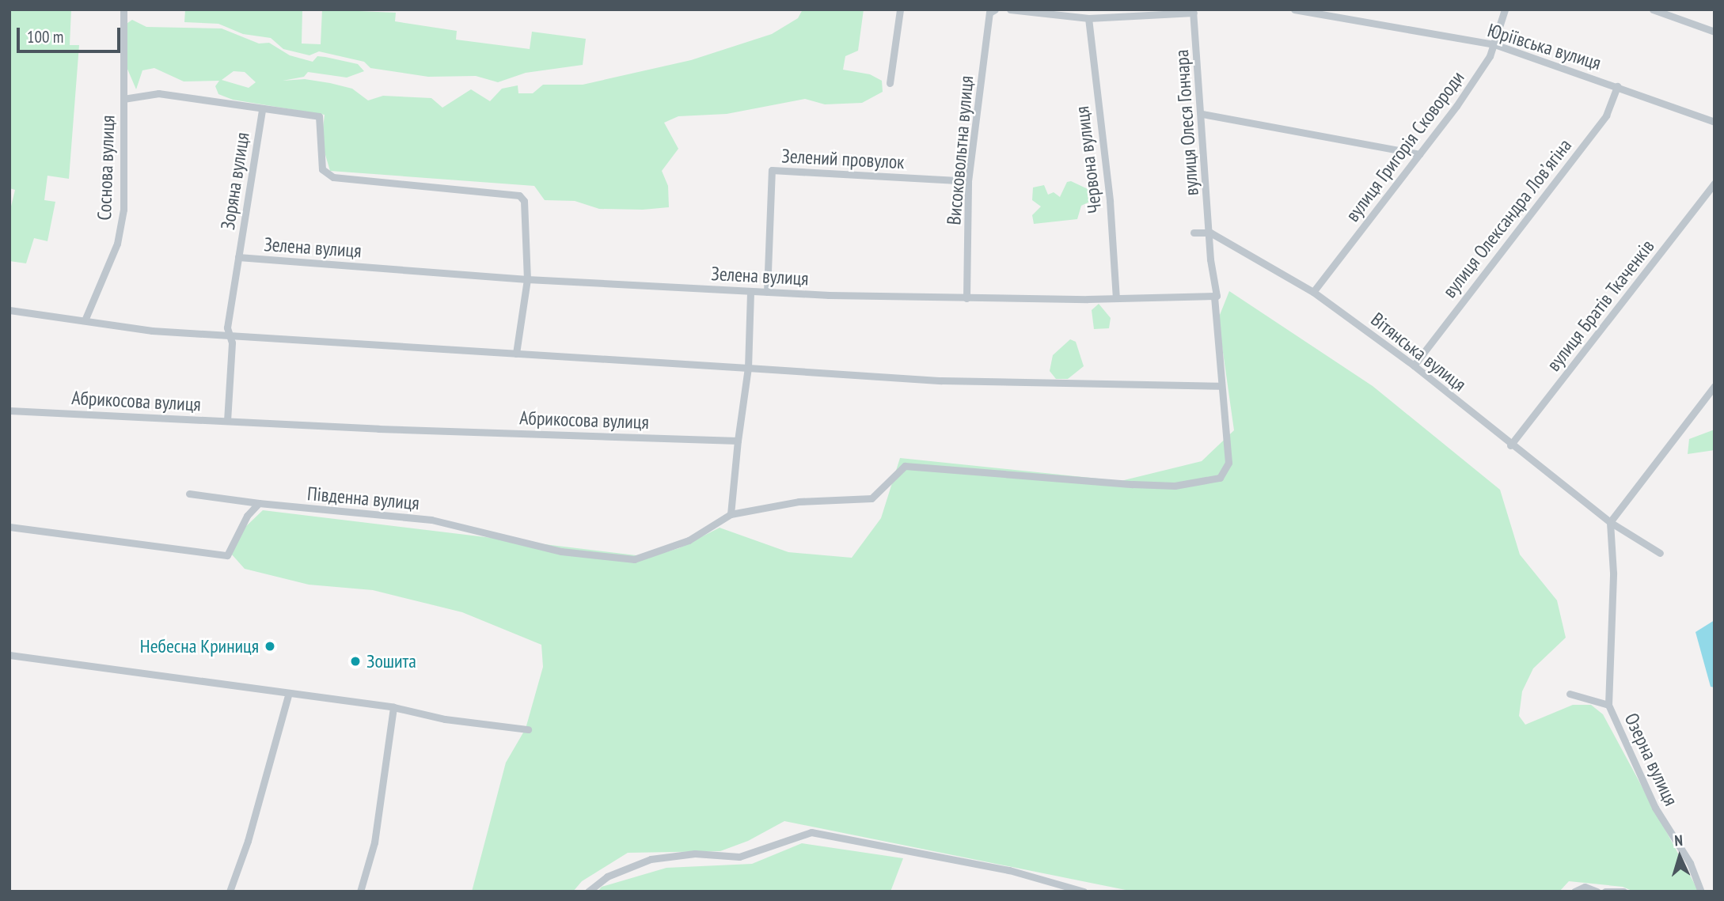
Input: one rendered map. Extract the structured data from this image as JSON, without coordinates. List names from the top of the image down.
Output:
{
  "streets": {
    "street": [
      "Юріївська вулиця",
      "вулиця Олеся Гончара",
      "вулиця Григорія Сковороди",
      "Високовольтна вулиця",
      "Зелений провулок",
      "Червона вулиця",
      "Соснова вулиця",
      "Зоряна вулиця",
      "вулиця Олександра Ловʼягіна",
      "Зелена вулиця",
      "вулиця Братів Ткаченків",
      "Вітянська вулиця",
      "Абрикосова вулиця",
      "Південна вулиця",
      "Озерна вулиця"
    ]
  },
  "crossings": [
    ["Юріївська вулиця", "вулиця Григорія Сковороди"],
    ["Юріївська вулиця", "вулиця Олександра Ловʼягіна"],
    ["вулиця Олеся Гончара", "Вітянська вулиця"],
    ["вулиця Григорія Сковороди", "Вітянська вулиця"],
    ["Високовольтна вулиця", "Зелений провулок"],
    ["Високовольтна вулиця", "Зелена вулиця"],
    ["Зелений провулок", "Зелена вулиця"],
    ["Червона вулиця", "Зелена вулиця"],
    ["Зоряна вулиця", "Зелена вулиця"],
    ["Зоряна вулиця", "Абрикосова вулиця"],
    ["вулиця Олександра Ловʼягіна", "Вітянська вулиця"],
    ["вулиця Братів Ткаченків", "Вітянська вулиця"]
  ],
  "places": ["Небесна Криниця", "Зошита"],
  "scale_bar": "100 m",
  "north": "top"
}
